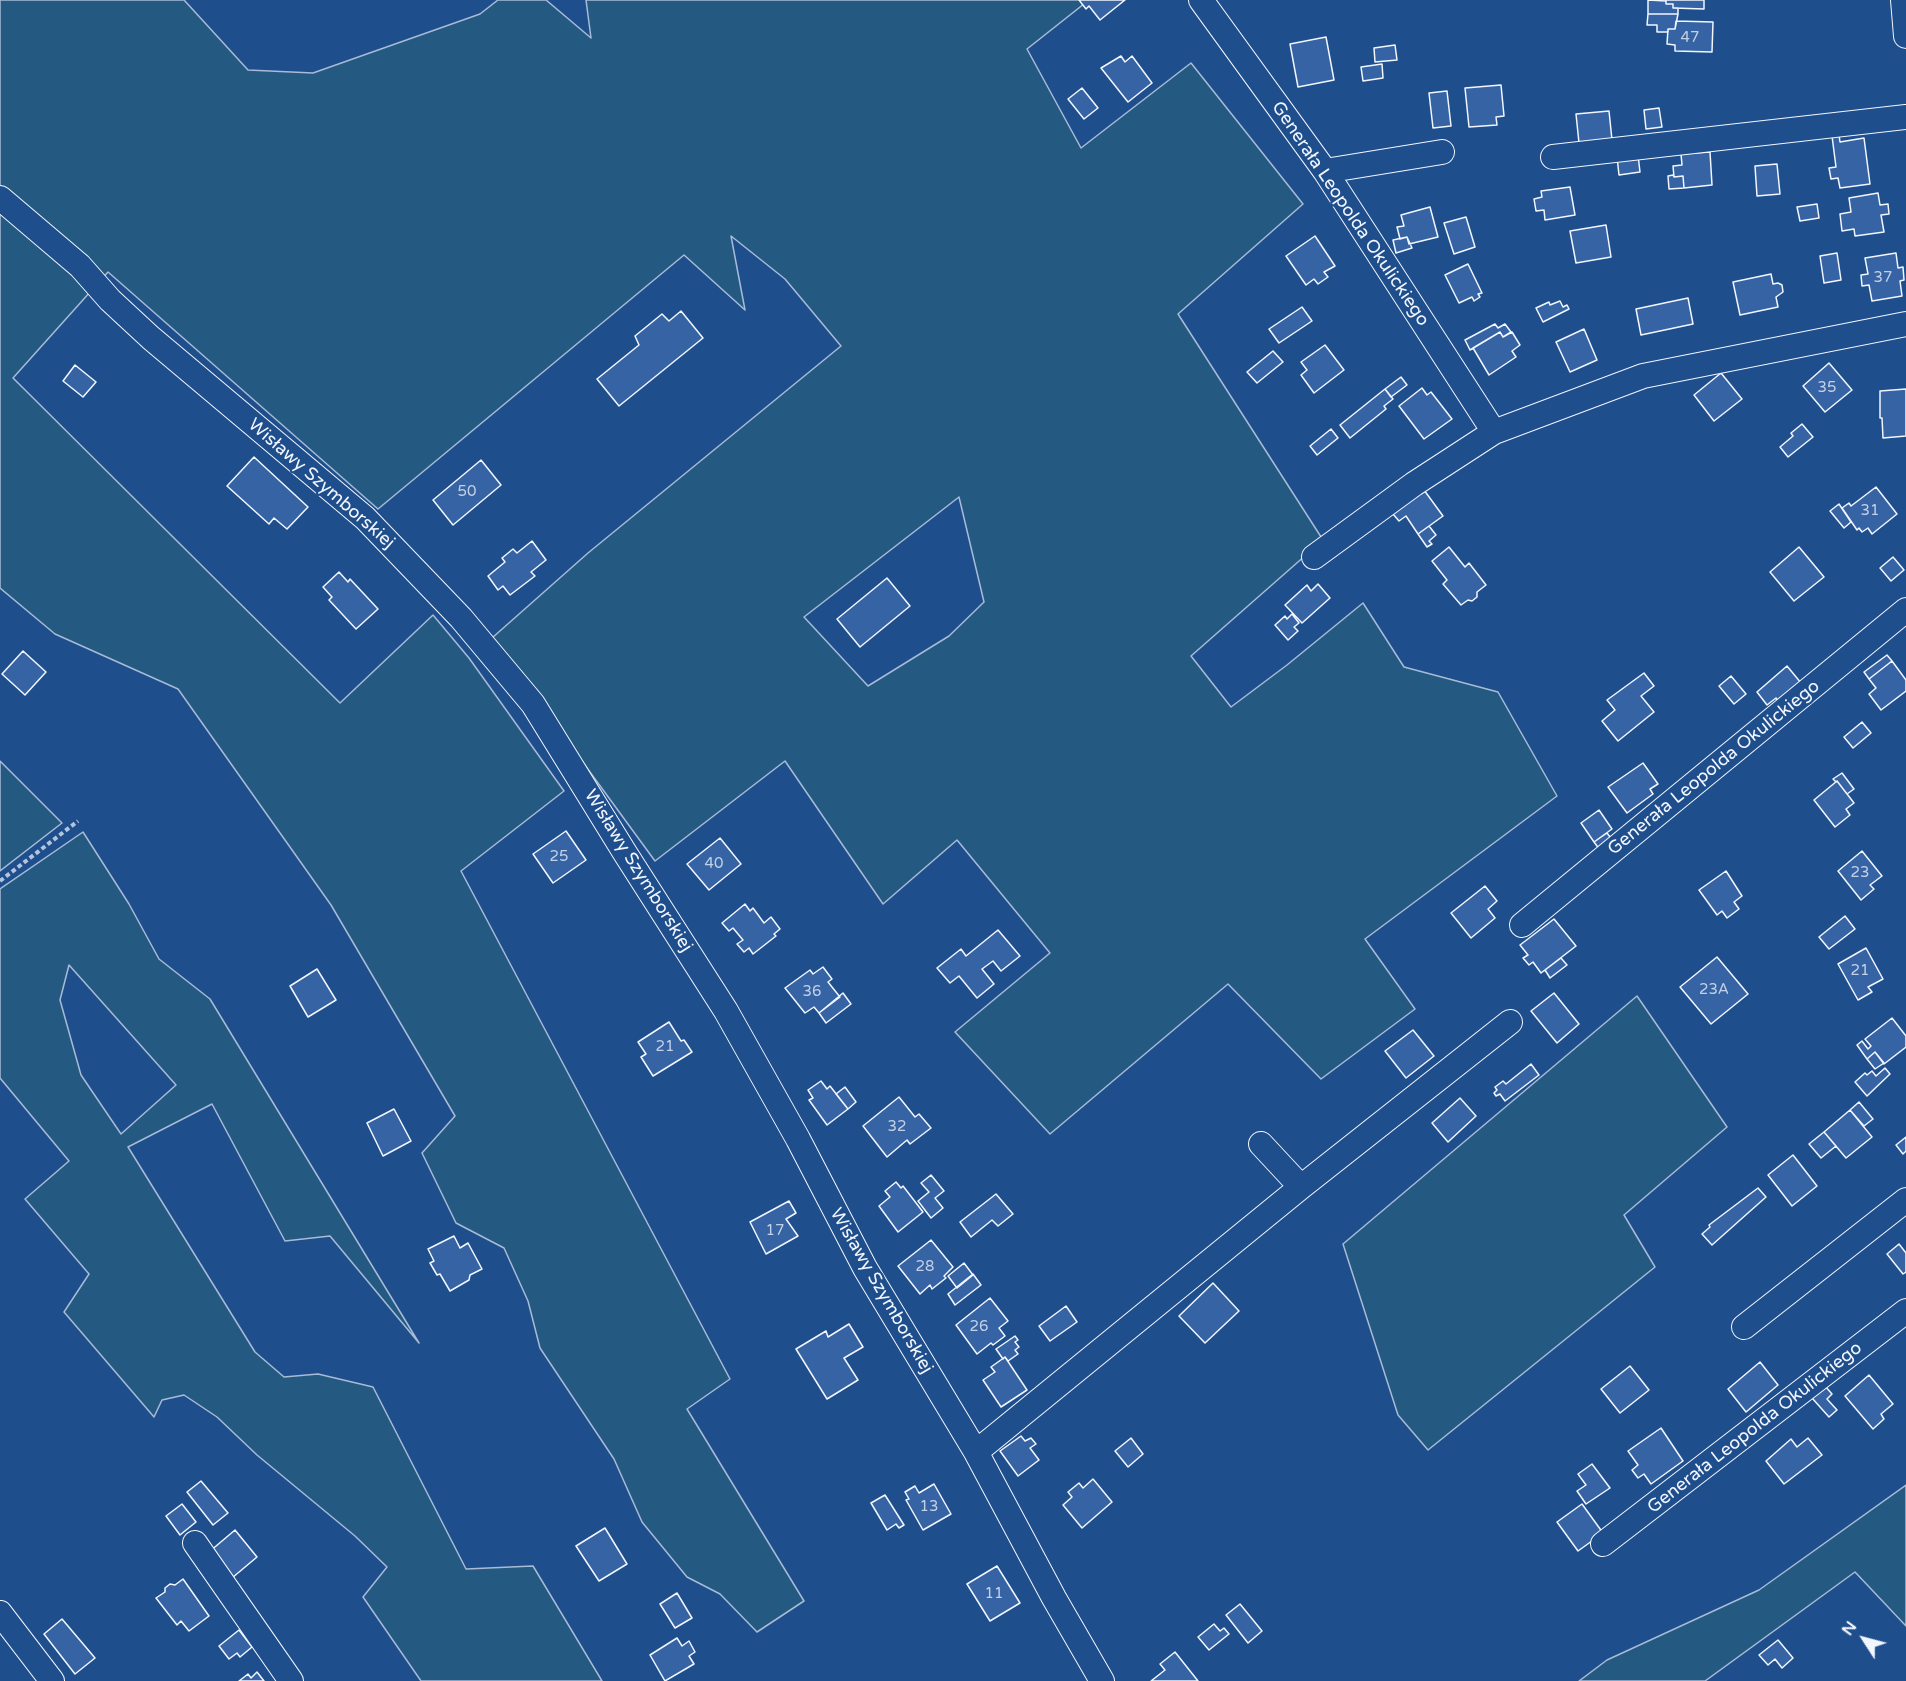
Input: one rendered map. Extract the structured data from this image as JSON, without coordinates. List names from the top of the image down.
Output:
{
  "streets": {
    "street": ["Generała Leopolda Okulickiego", "Wisławy Szymborskiej"]
  },
  "house_numbers": [
    "47",
    "37",
    "35",
    "50",
    "31",
    "25",
    "40",
    "23",
    "21",
    "23A",
    "36",
    "21",
    "32",
    "17",
    "28",
    "26",
    "13",
    "11"
  ],
  "north": "top left"
}
